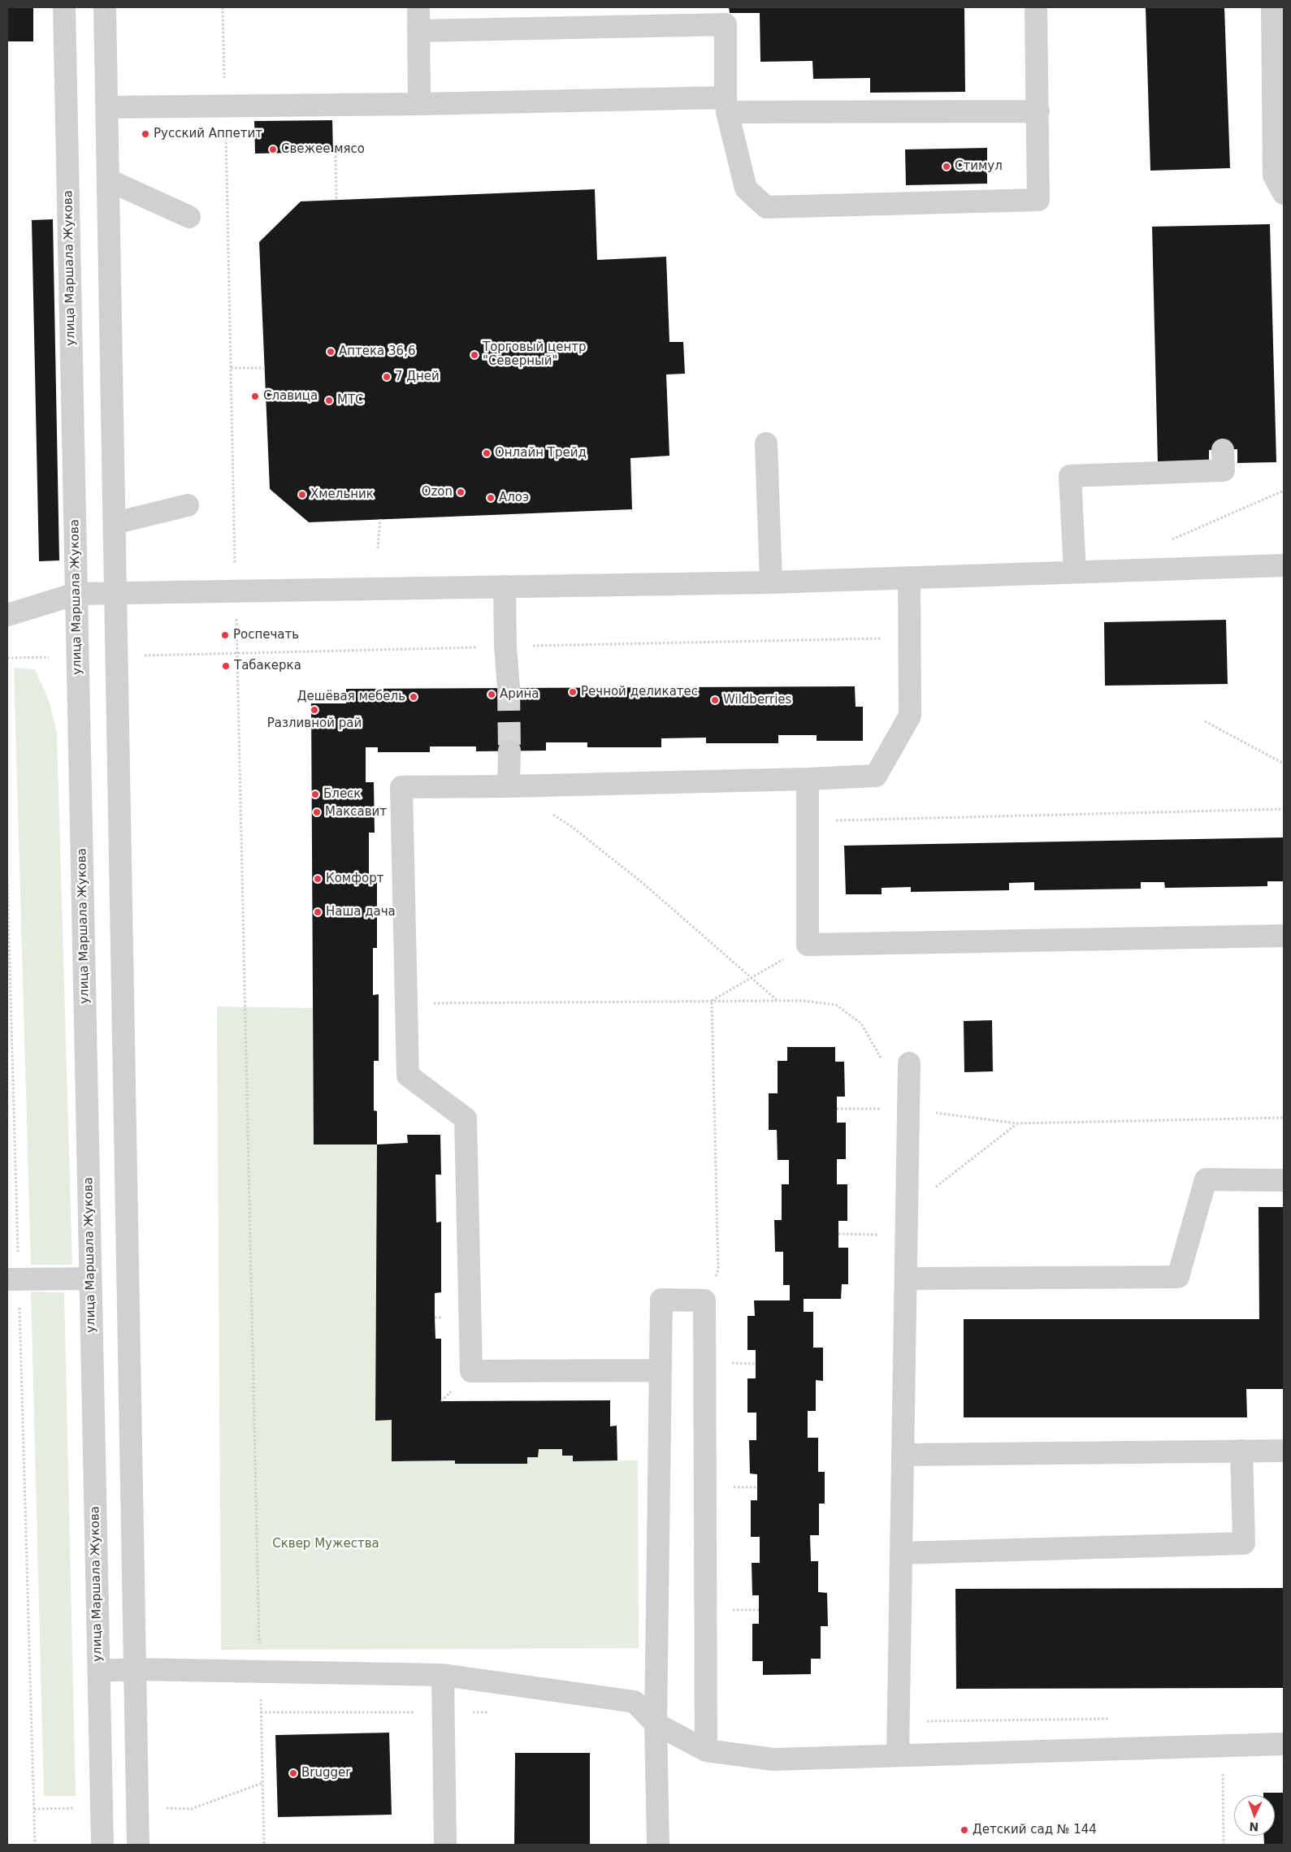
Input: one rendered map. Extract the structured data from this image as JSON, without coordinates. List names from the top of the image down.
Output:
{
  "streets": {
    "street": ["улица Маршала Жукова"]
  },
  "parks": ["Сквер Мужества"],
  "places": [
    "Русский Аппетит",
    "Свежее мясо",
    "Стимул",
    "Аптека 36,6",
    "Торговый центр \"Северный\"",
    "7 Дней",
    "Славица",
    "МТС",
    "Онлайн Трейд",
    "Ozon",
    "Хмельник",
    "Алоэ",
    "Роспечать",
    "Табакерка",
    "Речной деликатес",
    "Арина",
    "Дешёвая мебель",
    "Wildberries",
    "Разливной рай",
    "Блеск",
    "Максавит",
    "Комфорт",
    "Наша дача",
    "Brugger",
    "Детский сад № 144"
  ],
  "north": "bottom"
}
